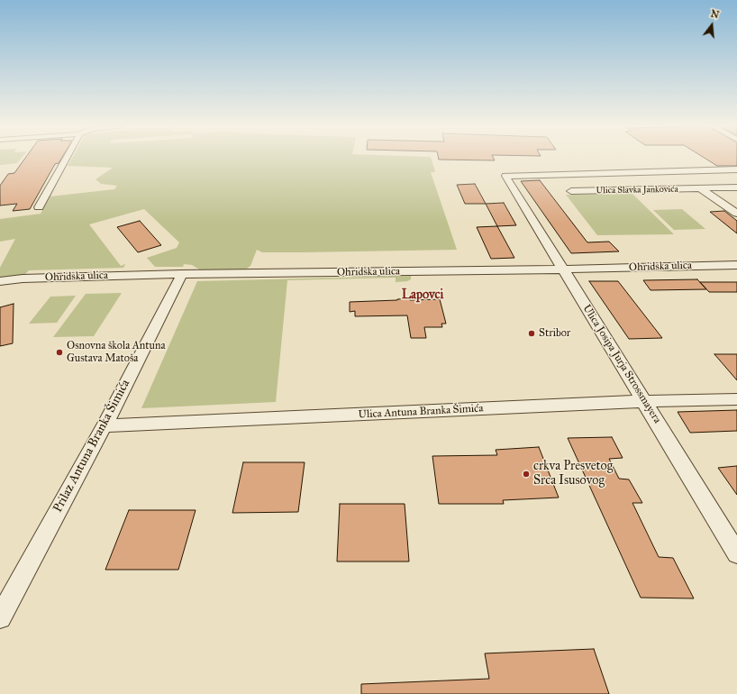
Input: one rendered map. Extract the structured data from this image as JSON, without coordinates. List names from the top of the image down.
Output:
{
  "streets": {
    "street": [
      "Ulica Slavka Jankovića",
      "Ohridska ulica",
      "Ulica Josipa Jurja Strossmayera",
      "Ulica Antuna Branka Šimića",
      "Prilaz Antuna Branka Šimića"
    ]
  },
  "crossings": [
    ["Ohridska ulica", "Ulica Josipa Jurja Strossmayera"],
    ["Ohridska ulica", "Prilaz Antuna Branka Šimića"],
    ["Ulica Josipa Jurja Strossmayera", "Ulica Antuna Branka Šimića"],
    ["Ulica Antuna Branka Šimića", "Prilaz Antuna Branka Šimića"]
  ],
  "districts": ["Lapovci"],
  "places": ["Stribor", "Osnovna škola Antuna Gustava Matoša", "crkva Presvetog Srca Isusovog"],
  "north": "top"
}
